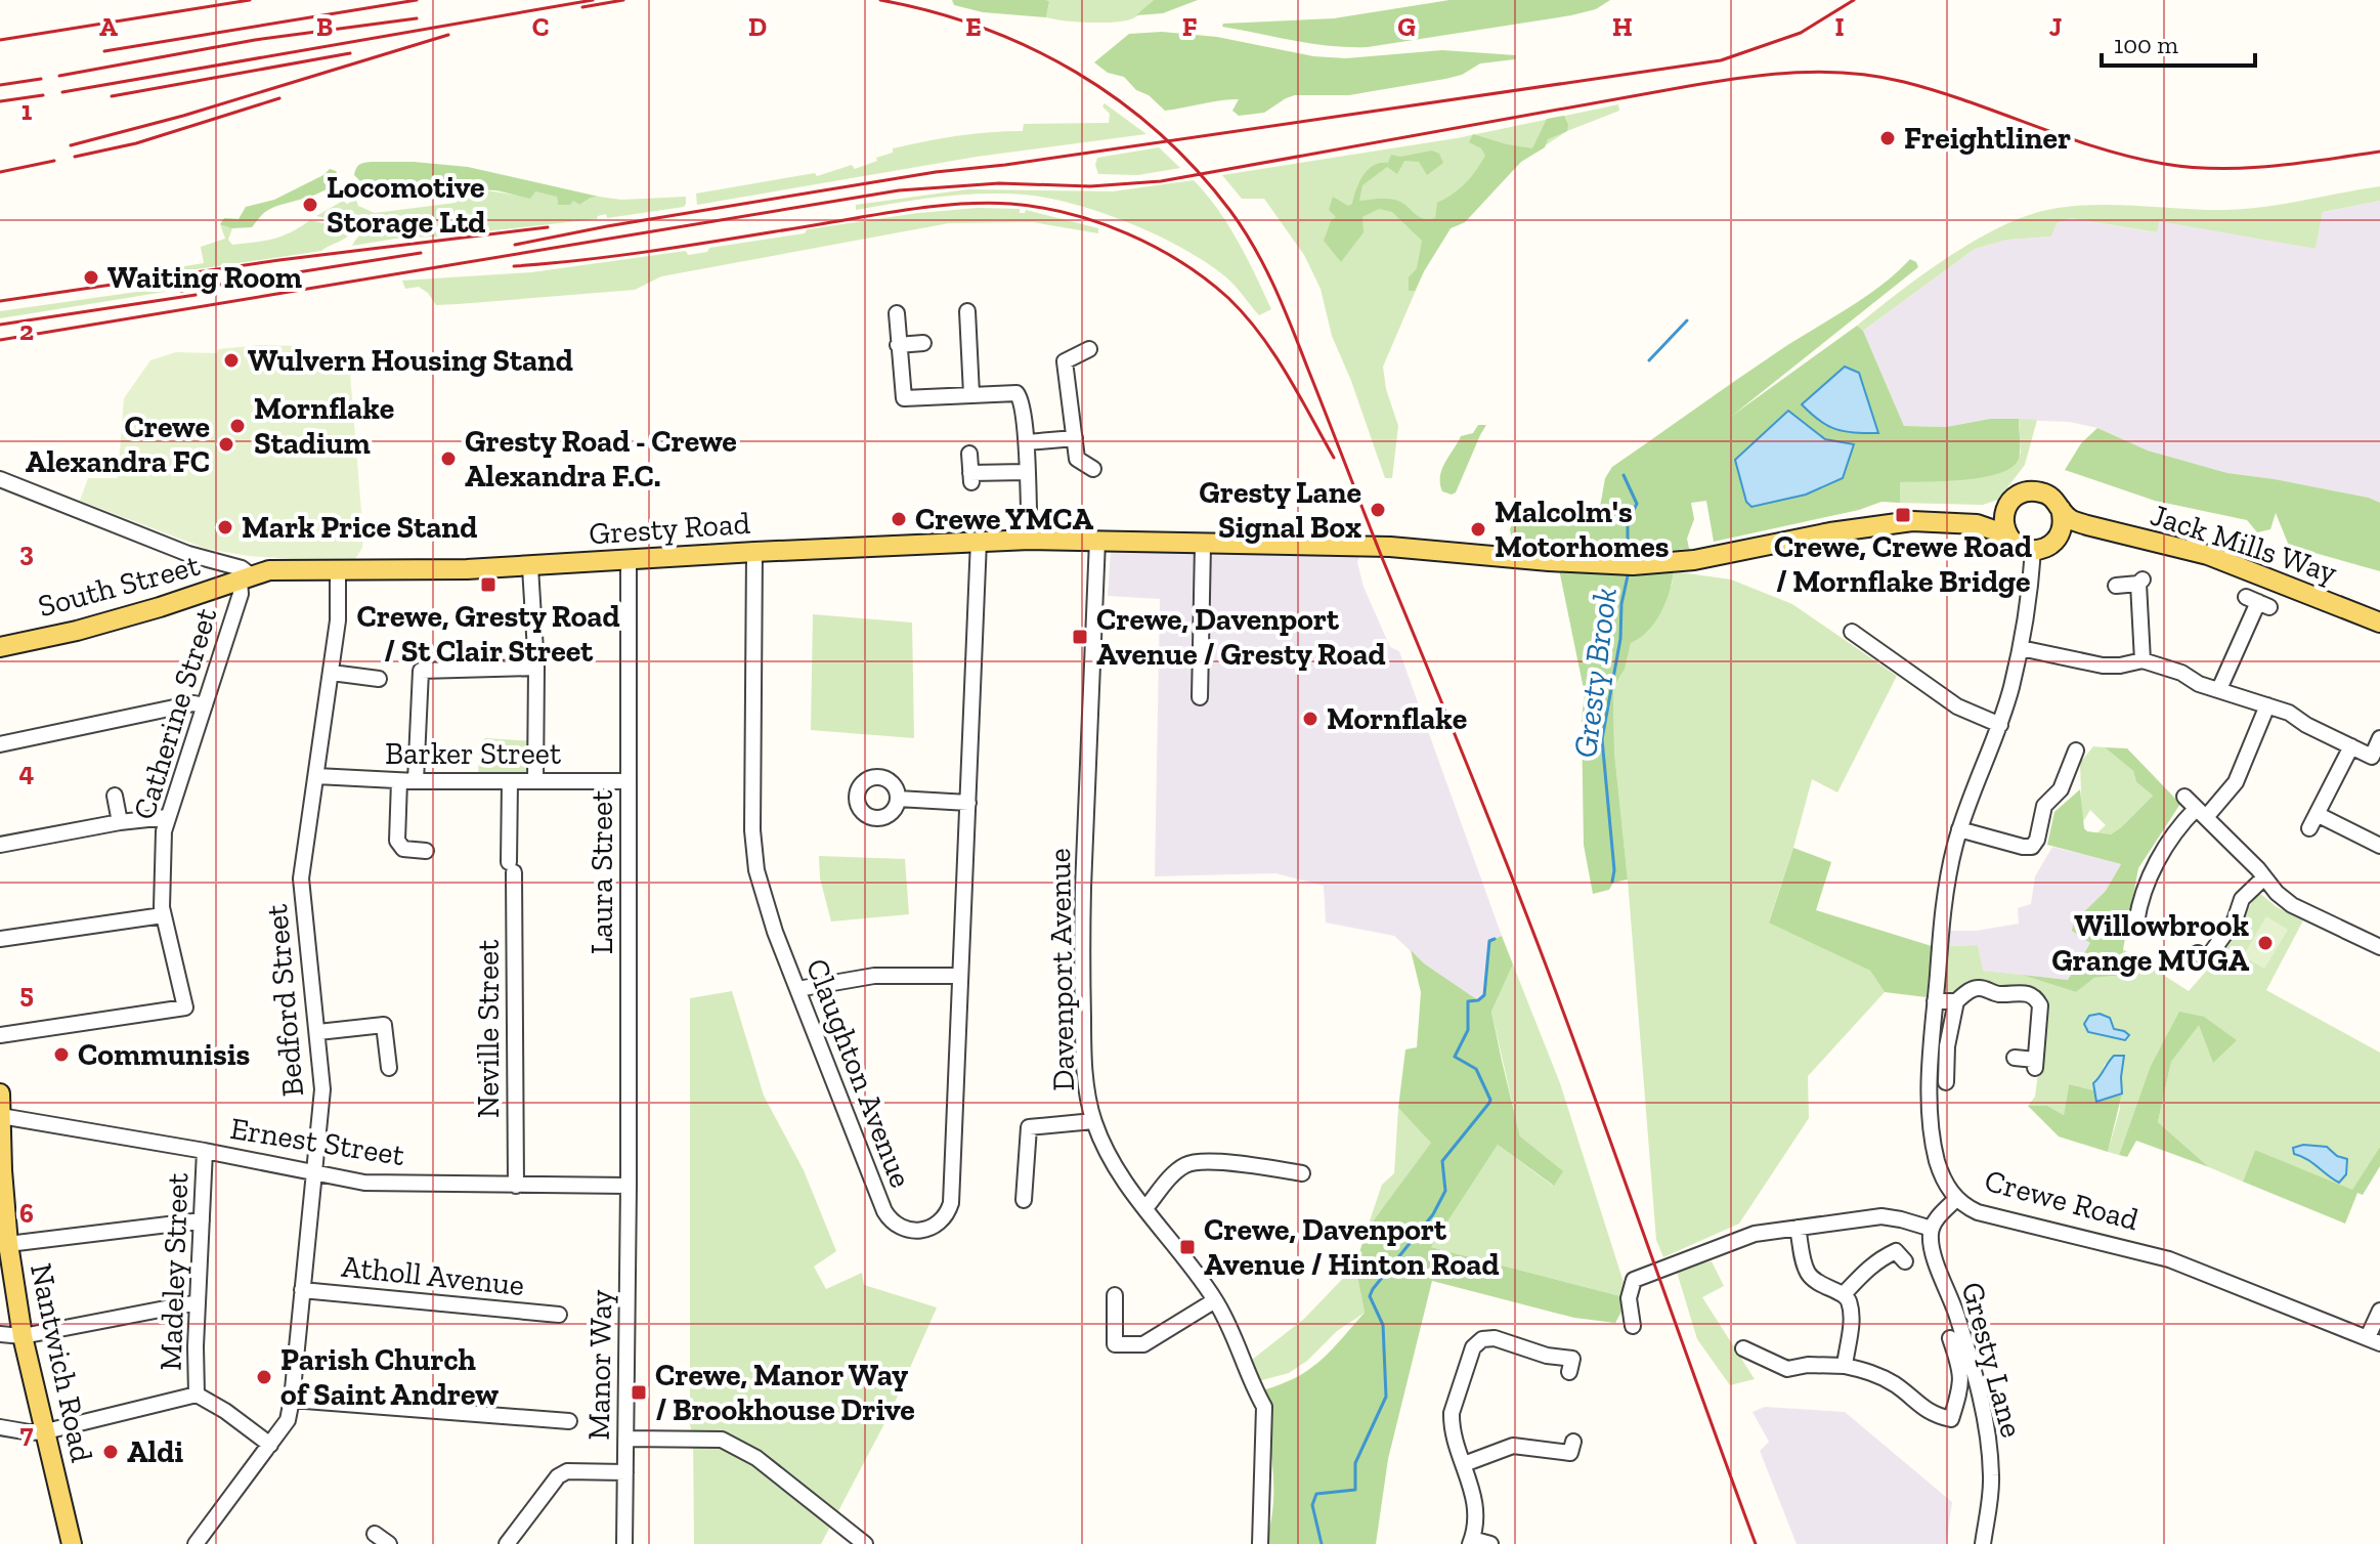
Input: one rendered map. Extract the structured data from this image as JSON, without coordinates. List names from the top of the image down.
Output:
{
  "streets": {
    "main road": [
      "Gresty Road",
      "Jack Mills Way",
      "South Street",
      "Nantwich Road"
    ],
    "street": [
      "Catherine Street",
      "Barker Street",
      "Laura Street",
      "Davenport Avenue",
      "Bedford Street",
      "Neville Street",
      "Claughton Avenue",
      "Ernest Street",
      "Crewe Road",
      "Madeley Street",
      "Atholl Avenue",
      "Gresty Lane",
      "Manor Way"
    ]
  },
  "crossings": [
    ["Gresty Road", "South Street"],
    ["Gresty Road", "Catherine Street"],
    ["Gresty Road", "Laura Street"],
    ["Gresty Road", "Davenport Avenue"],
    ["Gresty Road", "Bedford Street"],
    ["Gresty Road", "Claughton Avenue"],
    ["Jack Mills Way", "Crewe Road"],
    ["South Street", "Catherine Street"],
    ["Barker Street", "Laura Street"],
    ["Barker Street", "Bedford Street"],
    ["Barker Street", "Neville Street"],
    ["Laura Street", "Ernest Street"],
    ["Laura Street", "Manor Way"],
    ["Bedford Street", "Ernest Street"],
    ["Bedford Street", "Atholl Avenue"],
    ["Neville Street", "Ernest Street"],
    ["Ernest Street", "Madeley Street"],
    ["Ernest Street", "Nantwich Road"],
    ["Ernest Street", "Manor Way"]
  ],
  "water": ["Gresty Brook"],
  "places": {
    "other": [
      "Freightliner",
      "Locomotive Storage Ltd",
      "Waiting Room",
      "Wulvern Housing Stand",
      "Mornflake Stadium",
      "Crewe Alexandra FC",
      "Gresty Road - Crewe Alexandra F.C.",
      "Gresty Lane Signal Box",
      "Crewe YMCA",
      "Mark Price Stand",
      "Malcolm's Motorhomes",
      "Mornflake",
      "Willowbrook Grange MUGA",
      "Communisis",
      "Parish Church of Saint Andrew",
      "Aldi"
    ],
    "transit": [
      "Crewe, Crewe Road / Mornflake Bridge",
      "Crewe, Gresty Road / St Clair Street",
      "Crewe, Davenport Avenue / Gresty Road",
      "Crewe, Davenport Avenue / Hinton Road",
      "Crewe, Manor Way / Brookhouse Drive"
    ]
  },
  "scale_bar": "100 m",
  "grid": {
    "columns": [
      "A",
      "B",
      "C",
      "D",
      "E",
      "F",
      "G",
      "H",
      "I",
      "J"
    ],
    "rows": [
      "1",
      "2",
      "3",
      "4",
      "5",
      "6",
      "7"
    ]
  }
}
